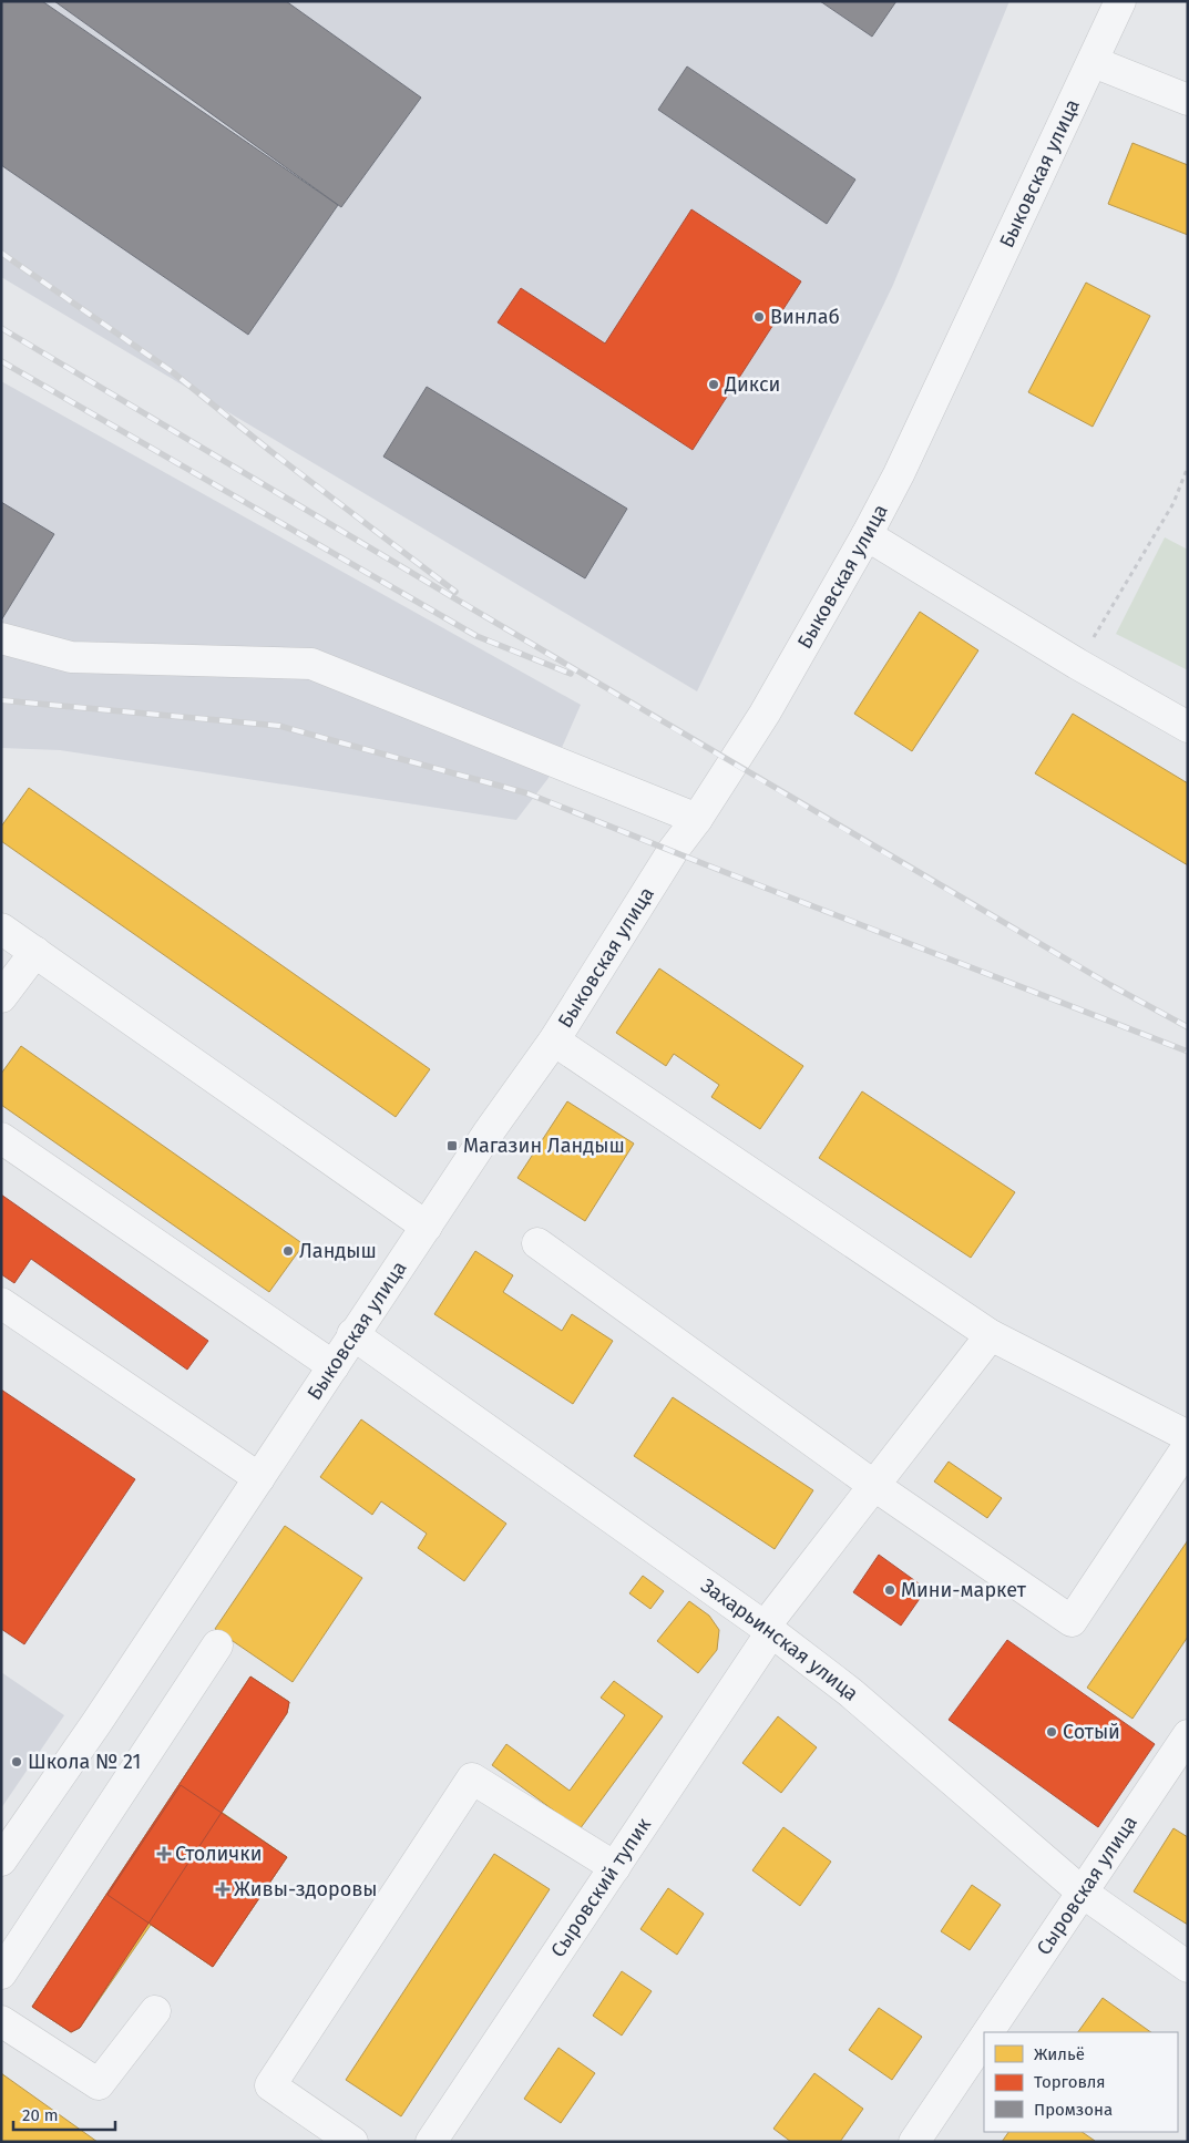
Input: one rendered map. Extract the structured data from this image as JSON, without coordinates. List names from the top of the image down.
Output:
{
  "streets": {
    "street": [
      "Быковская улица",
      "Захарьинская улица",
      "Сыровская улица",
      "Сыровский тупик"
    ]
  },
  "crossings": [
    ["Быковская улица", "Захарьинская улица"],
    ["Захарьинская улица", "Сыровская улица"],
    ["Захарьинская улица", "Сыровский тупик"]
  ],
  "places": {
    "other": [
      "Винлаб",
      "Дикси",
      "Ландыш",
      "Мини-маркет",
      "Сотый",
      "Школа № 21"
    ],
    "transit": ["Магазин Ландыш"],
    "health": ["Столички", "Живы-здоровы"]
  },
  "legend": ["Жильё", "Торговля", "Промзона"],
  "scale_bar": "20 m"
}
